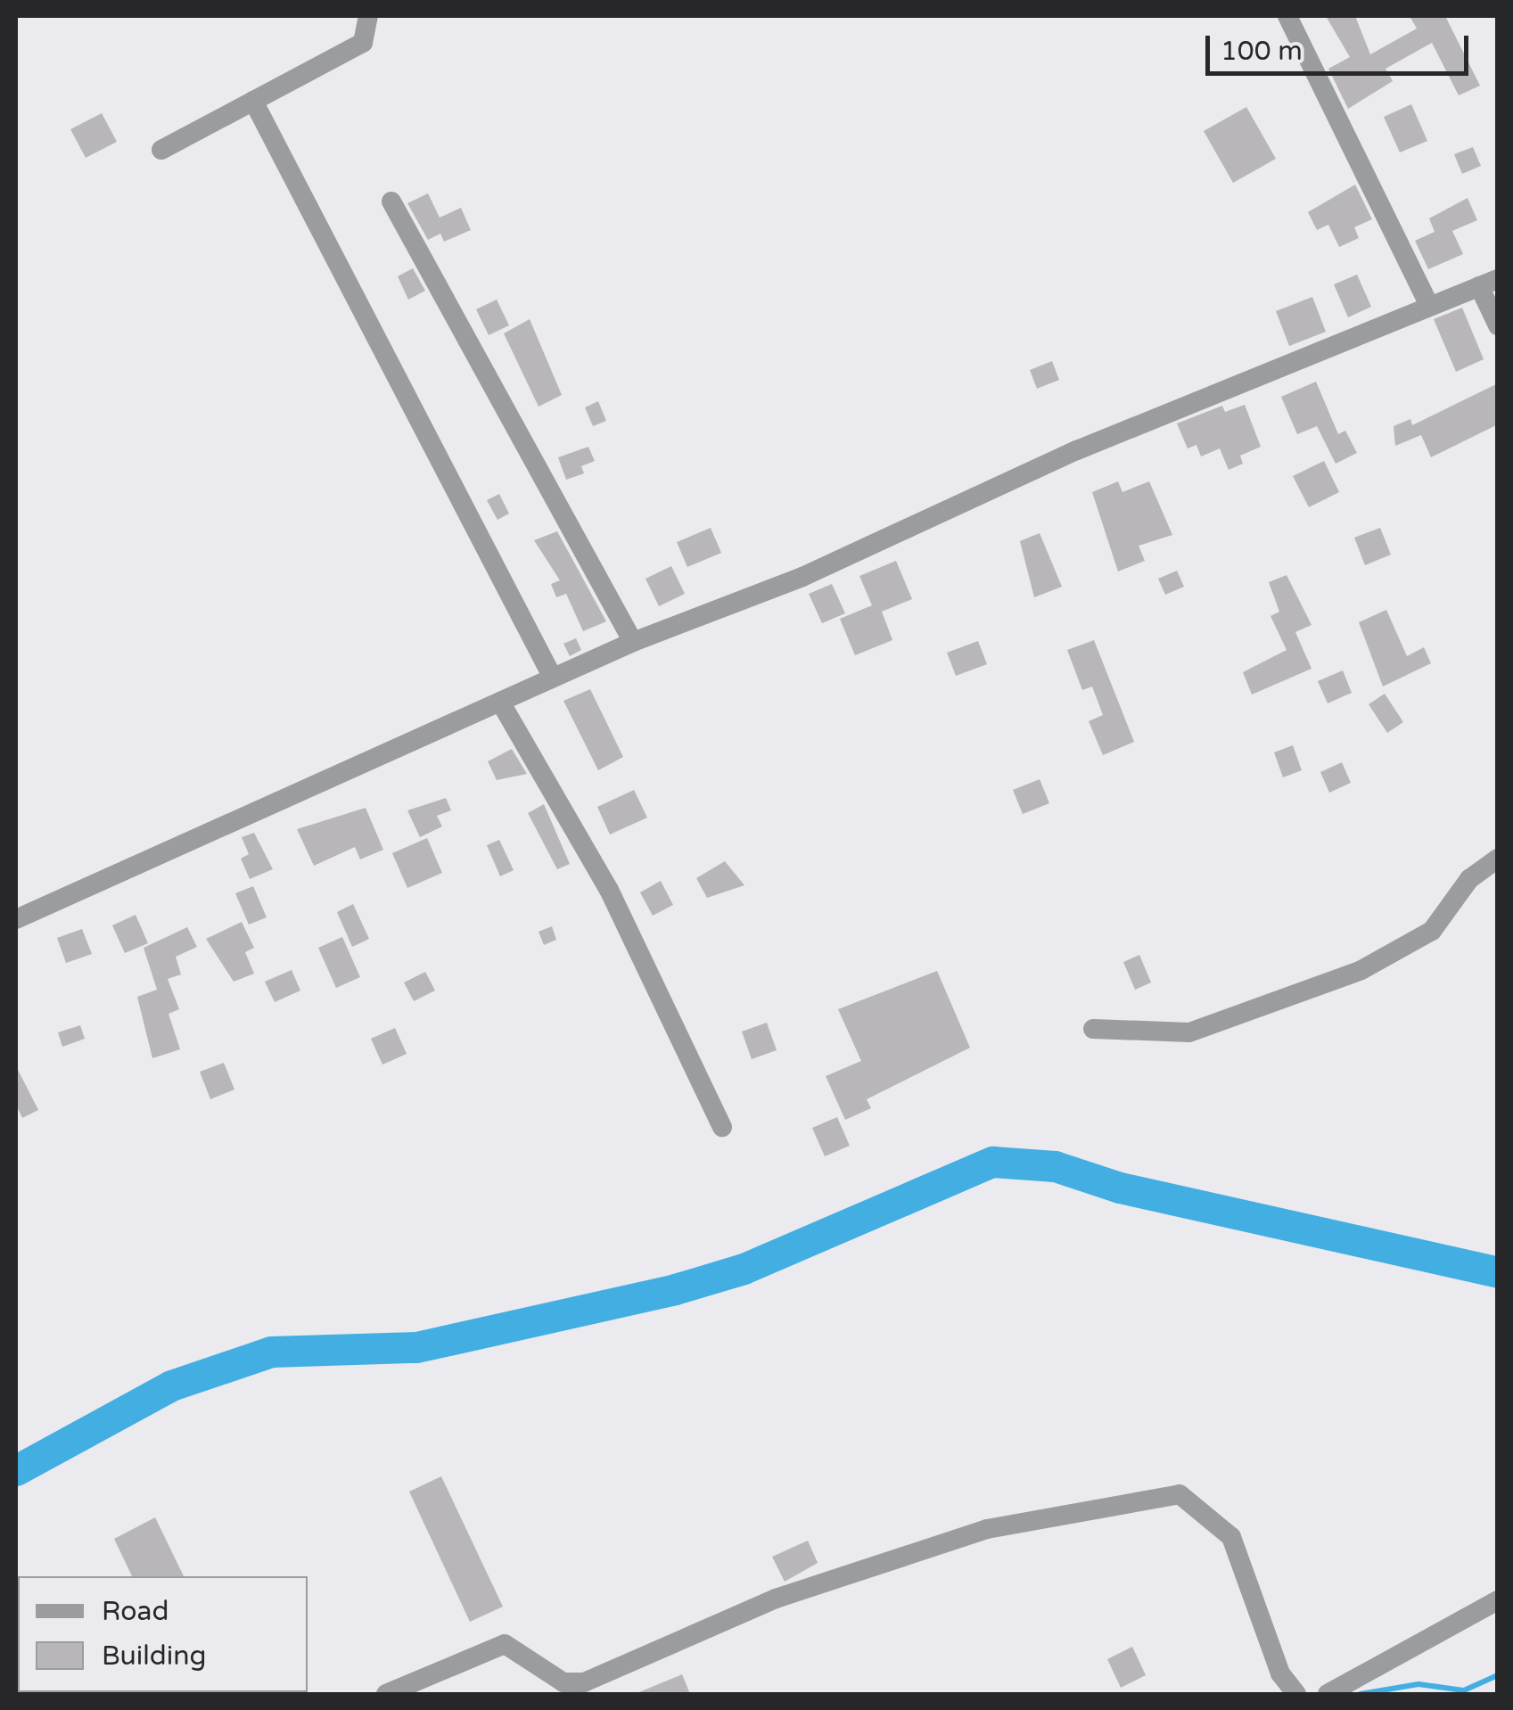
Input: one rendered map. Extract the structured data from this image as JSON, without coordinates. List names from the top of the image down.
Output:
{
  "legend": ["Road", "Building"],
  "scale_bar": "100 m"
}
